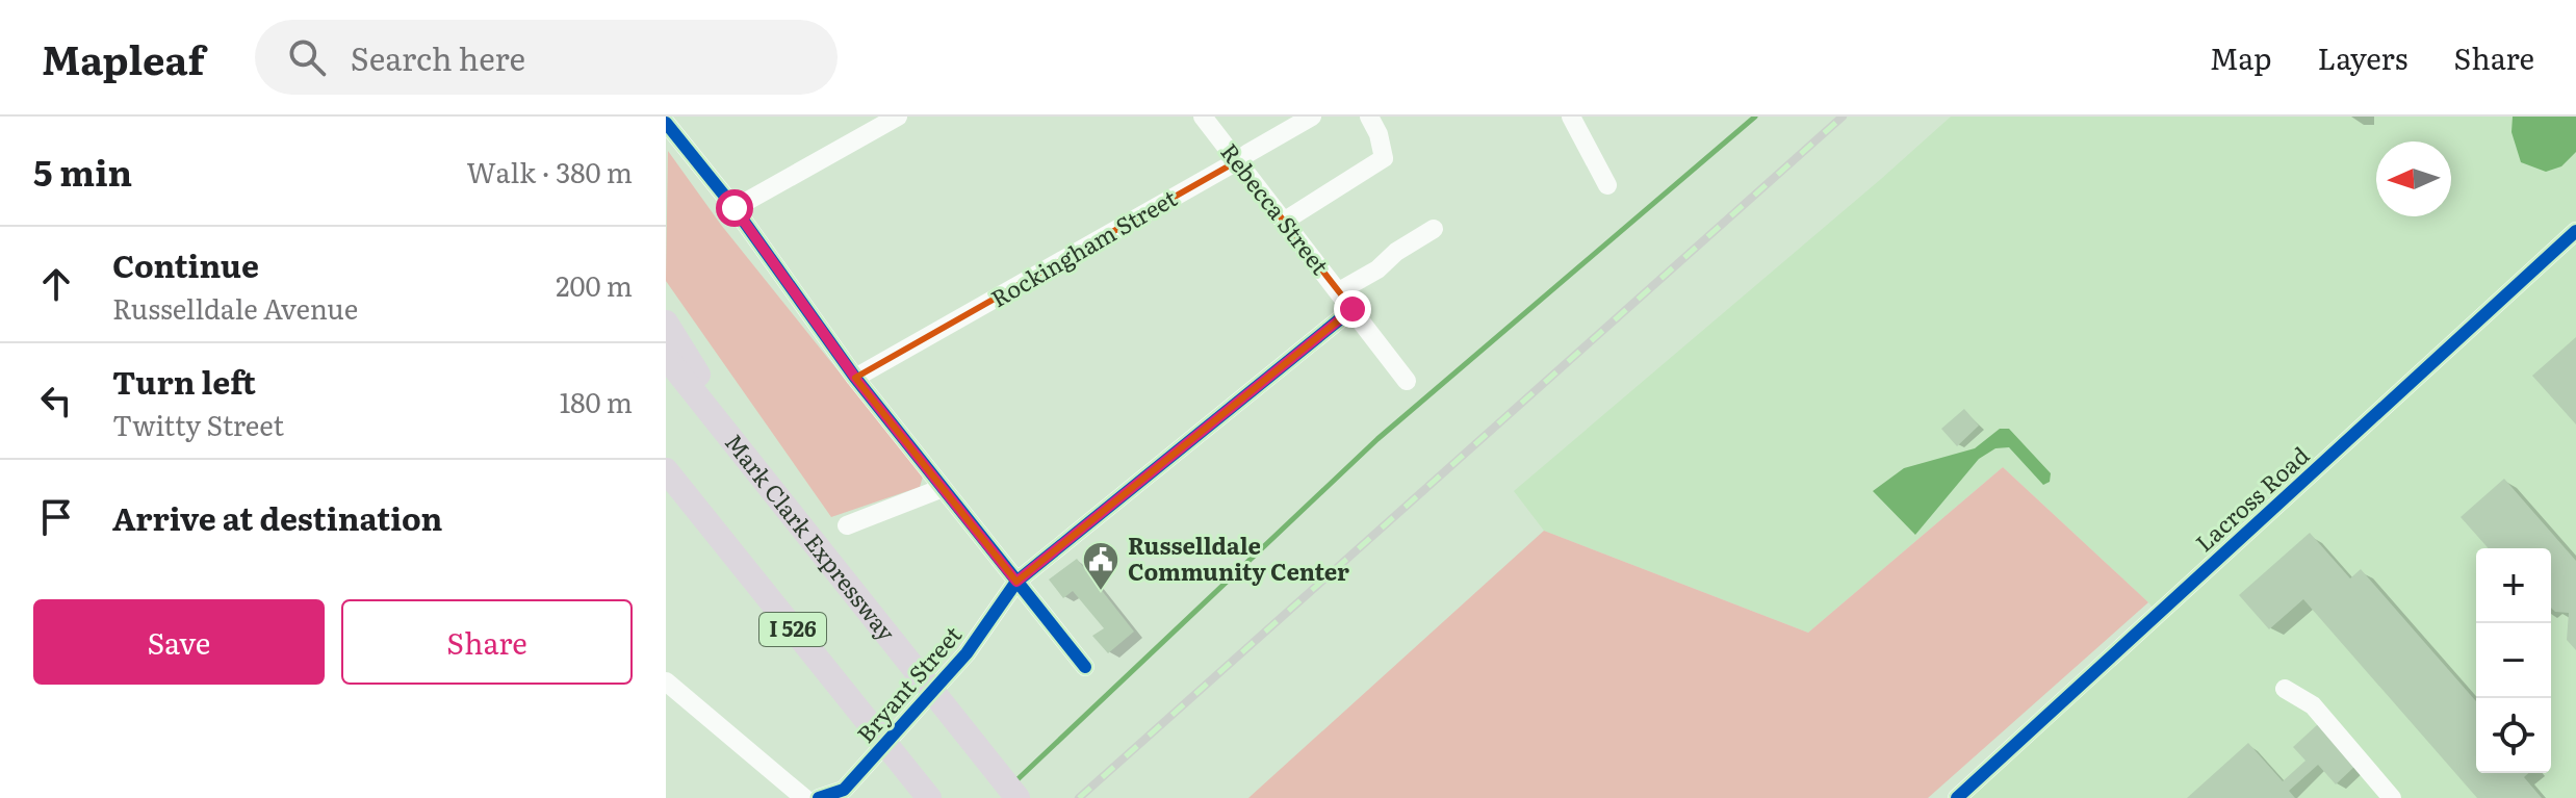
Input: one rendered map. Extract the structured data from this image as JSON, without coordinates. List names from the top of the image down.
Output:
{
  "streets": {
    "highway": ["Mark Clark Expressway", "I 526"],
    "street": [
      "Rebecca Street",
      "Rockingham Street",
      "Lacross Road",
      "Bryant Street"
    ]
  },
  "crossings": [
    ["Rebecca Street", "Rockingham Street"],
    ["Rebecca Street", "Bryant Street"]
  ],
  "places": {
    "public building": ["Russelldale Community Center"]
  },
  "north": "left",
  "page": {
    "header": "Mapleaf",
    "search": "Search here",
    "nav": ["Map", "Layers", "Share"],
    "heading": ["5 min", "Walk · 380 m"],
    "list": [
      ["Continue", "Russelldale Avenue", "200 m"],
      ["Turn left", "Twitty Street", "180 m"],
      "Arrive at destination"
    ],
    "map_buttons": ["+", "−"],
    "buttons": ["Save", "Share"]
  }
}
